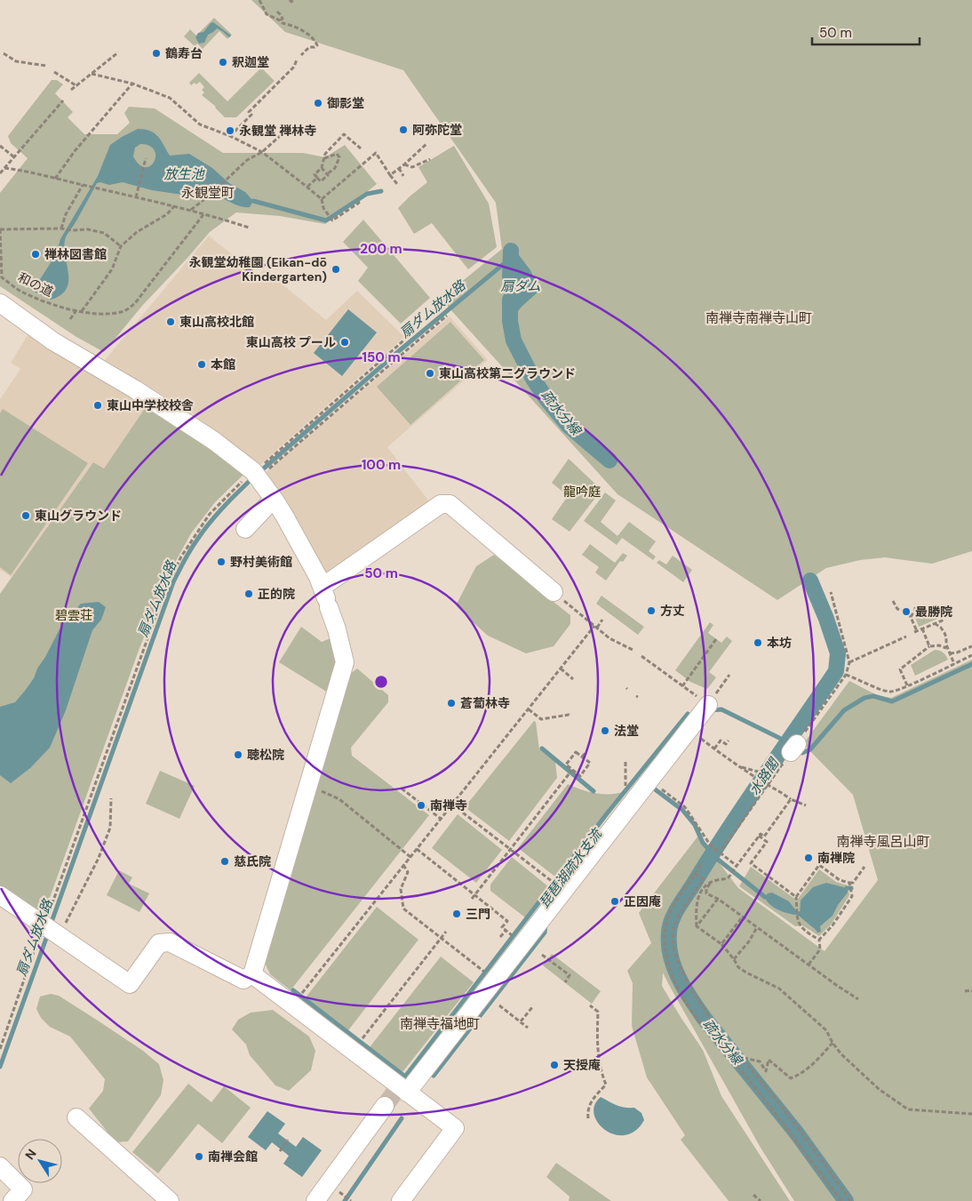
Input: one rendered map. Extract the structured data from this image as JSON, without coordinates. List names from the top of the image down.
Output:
{
  "streets": {
    "path": ["和の道"]
  },
  "districts": [
    "永観堂町",
    "南禅寺南禅寺山町",
    "南禅寺風呂山町",
    "南禅寺福地町"
  ],
  "water": [
    "放生池",
    "扇ダム",
    "扇ダム放水路",
    "疏水分線",
    "水路閣",
    "琵琶湖疏水支流"
  ],
  "parks": ["龍吟庭", "碧雲荘"],
  "places": [
    "鶴寿台",
    "釈迦堂",
    "御影堂",
    "阿弥陀堂",
    "永観堂 禅林寺",
    "禅林図書館",
    "永観堂幼稚園 (Eikan-dō Kindergarten)",
    "東山高校北館",
    "東山高校 プール",
    "本館",
    "東山高校第二グラウンド",
    "東山中学校校舎",
    "東山グラウンド",
    "野村美術館",
    "正的院",
    "方丈",
    "最勝院",
    "本坊",
    "蒼蔔林寺",
    "法堂",
    "聴松院",
    "南禅寺",
    "南禅院",
    "慈氏院",
    "正因庵",
    "三門",
    "天授庵",
    "南禅会館"
  ],
  "scale_bar": "50 m",
  "north": "top left",
  "rings": [
    "200 m",
    "150 m",
    "100 m",
    "50 m"
  ]
}
